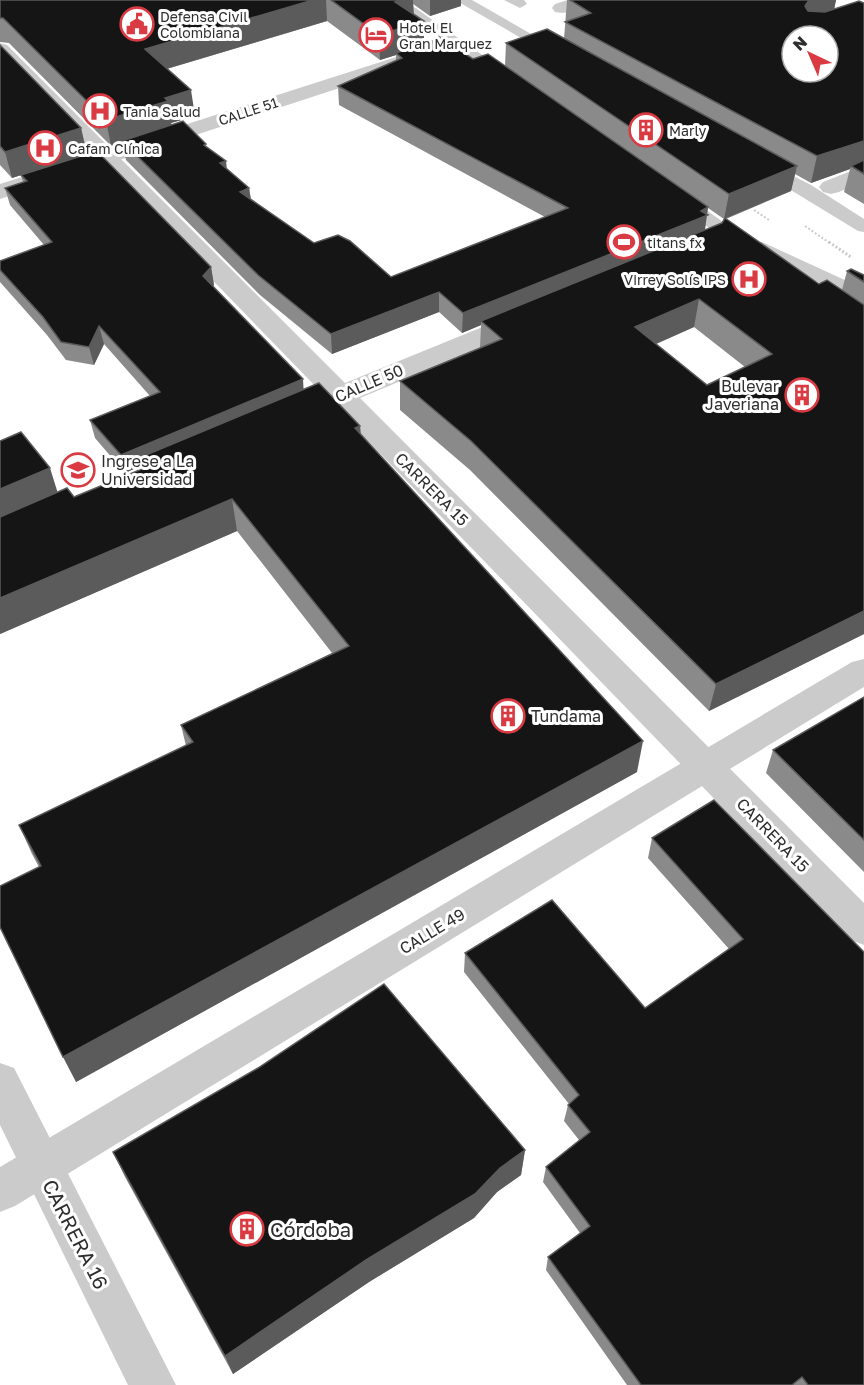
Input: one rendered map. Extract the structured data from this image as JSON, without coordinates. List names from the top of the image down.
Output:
{
  "streets": {
    "street": [
      "CALLE 51",
      "CALLE 50",
      "CARRERA 15",
      "CALLE 49",
      "CARRERA 16"
    ]
  },
  "crossings": [
    ["CALLE 51", "CARRERA 15"],
    ["CALLE 50", "CARRERA 15"],
    ["CARRERA 15", "CALLE 49"],
    ["CALLE 49", "CARRERA 16"]
  ],
  "places": {
    "public building": ["Defensa Civil Colombiana"],
    "hotel": ["Hotel El Gran Marquez"],
    "hospital": ["Tania Salud", "Cafam Clínica", "Virrey Solís IPS"],
    "building": [
      "Marly",
      "Bulevar Javeriana",
      "Tundama",
      "Córdoba"
    ],
    "sports": ["titans fx"],
    "school or university": ["Ingrese a La Universidad"]
  },
  "north": "top left"
}
